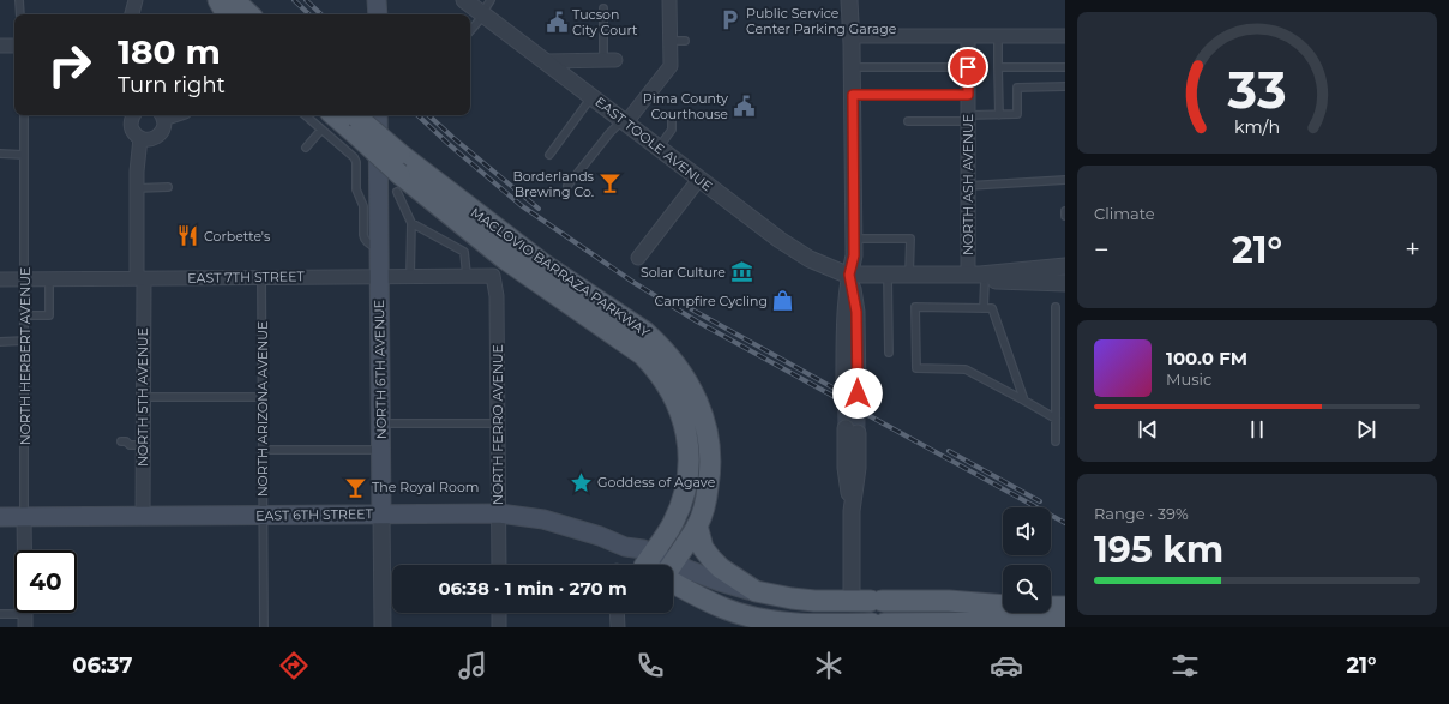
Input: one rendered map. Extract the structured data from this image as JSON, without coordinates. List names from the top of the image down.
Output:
{
  "streets": {
    "main road": ["MACLOVIO BARRAZA PARKWAY", "NORTH 6TH AVENUE", "EAST 6TH STREET"],
    "street": [
      "EAST TOOLE AVENUE",
      "NORTH ASH AVENUE",
      "EAST 7TH STREET",
      "NORTH HERBERT AVENUE",
      "NORTH 5TH AVENUE",
      "NORTH FERRO AVENUE"
    ],
    "lane": ["NORTH ARIZONA AVENUE"]
  },
  "crossings": [
    ["EAST 7TH STREET", "NORTH HERBERT AVENUE"],
    ["EAST 7TH STREET", "NORTH 6TH AVENUE"],
    ["EAST 7TH STREET", "NORTH 5TH AVENUE"],
    ["EAST 7TH STREET", "NORTH ARIZONA AVENUE"],
    ["EAST 7TH STREET", "NORTH FERRO AVENUE"],
    ["NORTH HERBERT AVENUE", "EAST 6TH STREET"],
    ["NORTH 6TH AVENUE", "EAST 6TH STREET"],
    ["NORTH 5TH AVENUE", "EAST 6TH STREET"],
    ["NORTH ARIZONA AVENUE", "EAST 6TH STREET"],
    ["NORTH FERRO AVENUE", "EAST 6TH STREET"]
  ],
  "places": {
    "parking": ["Public Service Center Parking Garage"],
    "public building": ["Tucson City Court", "Pima County Courthouse"],
    "bar": ["Borderlands Brewing Co.", "The Royal Room"],
    "restaurant": ["Corbette's"],
    "museum": ["Solar Culture"],
    "shop": ["Campfire Cycling"],
    "place": ["Goddess of Agave"]
  },
  "page": {
    "turn": ["180 m", "Turn right"],
    "tile": [
      "Climate",
      ["Range · 39%", "195 km"]
    ],
    "heat": ["−", "21°", "+"],
    "song": ["100.0 FM", "Music"],
    "limit": "40",
    "trip": "06:38 · 1 min · 270 m",
    "tabs": ["06:37", "21°"],
    "gauge": ["33", "km/h"]
  }
}
